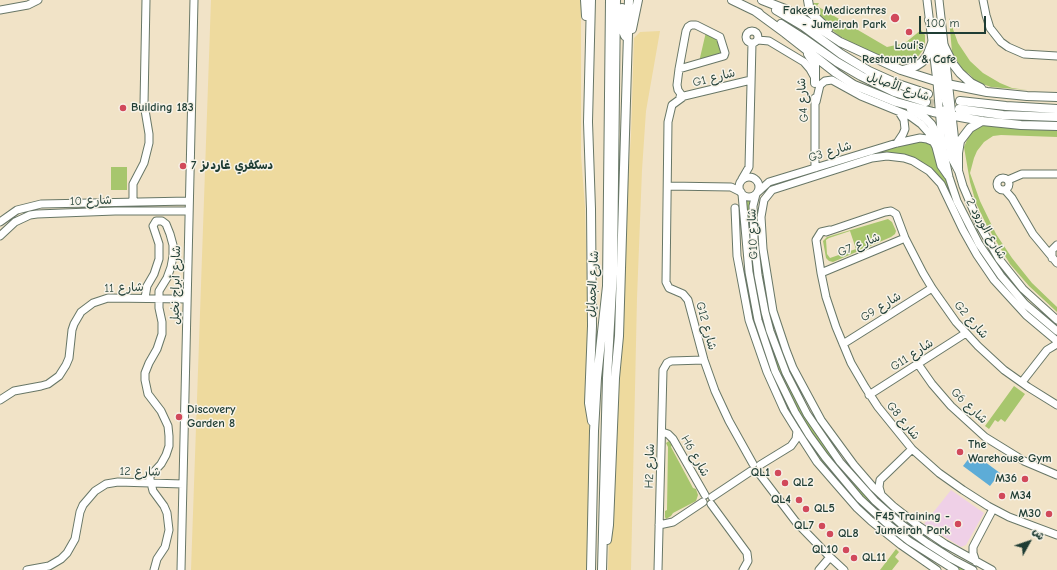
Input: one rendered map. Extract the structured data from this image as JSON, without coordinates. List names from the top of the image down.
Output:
{
  "streets": {
    "main road": ["شارع الأصايل", "شارع الجمايل"],
    "street": [
      "G1 شارع",
      "G4 شارع",
      "G3 شارع",
      "شارع 10",
      "شارع الورود 2",
      "G10 شارع",
      "G7 شارع",
      "شارع أبراج نخيل",
      "شارع 11",
      "G9 شارع",
      "G2 شارع",
      "G12 شارع",
      "G11 شارع",
      "G6 شارع",
      "G8 شارع",
      "H6 شارع",
      "H2 شارع",
      "شارع 12"
    ]
  },
  "crossings": [
    ["G1 شارع", "G4 شارع"],
    ["G1 شارع", "G12 شارع"],
    ["شارع الأصايل", "شارع الورود 2"],
    ["G4 شارع", "G3 شارع"],
    ["G3 شارع", "شارع الورود 2"],
    ["G3 شارع", "G10 شارع"],
    ["شارع 10", "شارع أبراج نخيل"],
    ["G7 شارع", "G2 شارع"],
    ["G7 شارع", "G8 شارع"],
    ["شارع أبراج نخيل", "شارع 11"],
    ["شارع أبراج نخيل", "شارع 12"],
    ["G9 شارع", "G2 شارع"],
    ["G9 شارع", "G8 شارع"],
    ["G2 شارع", "G11 شارع"],
    ["G2 شارع", "G8 شارع"],
    ["G12 شارع", "H2 شارع"],
    ["G11 شارع", "G6 شارع"],
    ["G11 شارع", "G8 شارع"],
    ["H6 شارع", "H2 شارع"]
  ],
  "places": [
    "Fakeeh Medicentres - Jumeirah Park",
    "Loui's Restaurant & Cafe",
    "Building 183",
    "دسكفري غاردنز 7",
    "Discovery Garden 8",
    "The Warehouse Gym",
    "QL1",
    "M36",
    "QL2",
    "M34",
    "QL4",
    "QL5",
    "M30",
    "F45 Training - Jumeirah Park",
    "QL7",
    "QL8",
    "QL10",
    "QL11"
  ],
  "scale_bar": "100 m",
  "north": "top right"
}
